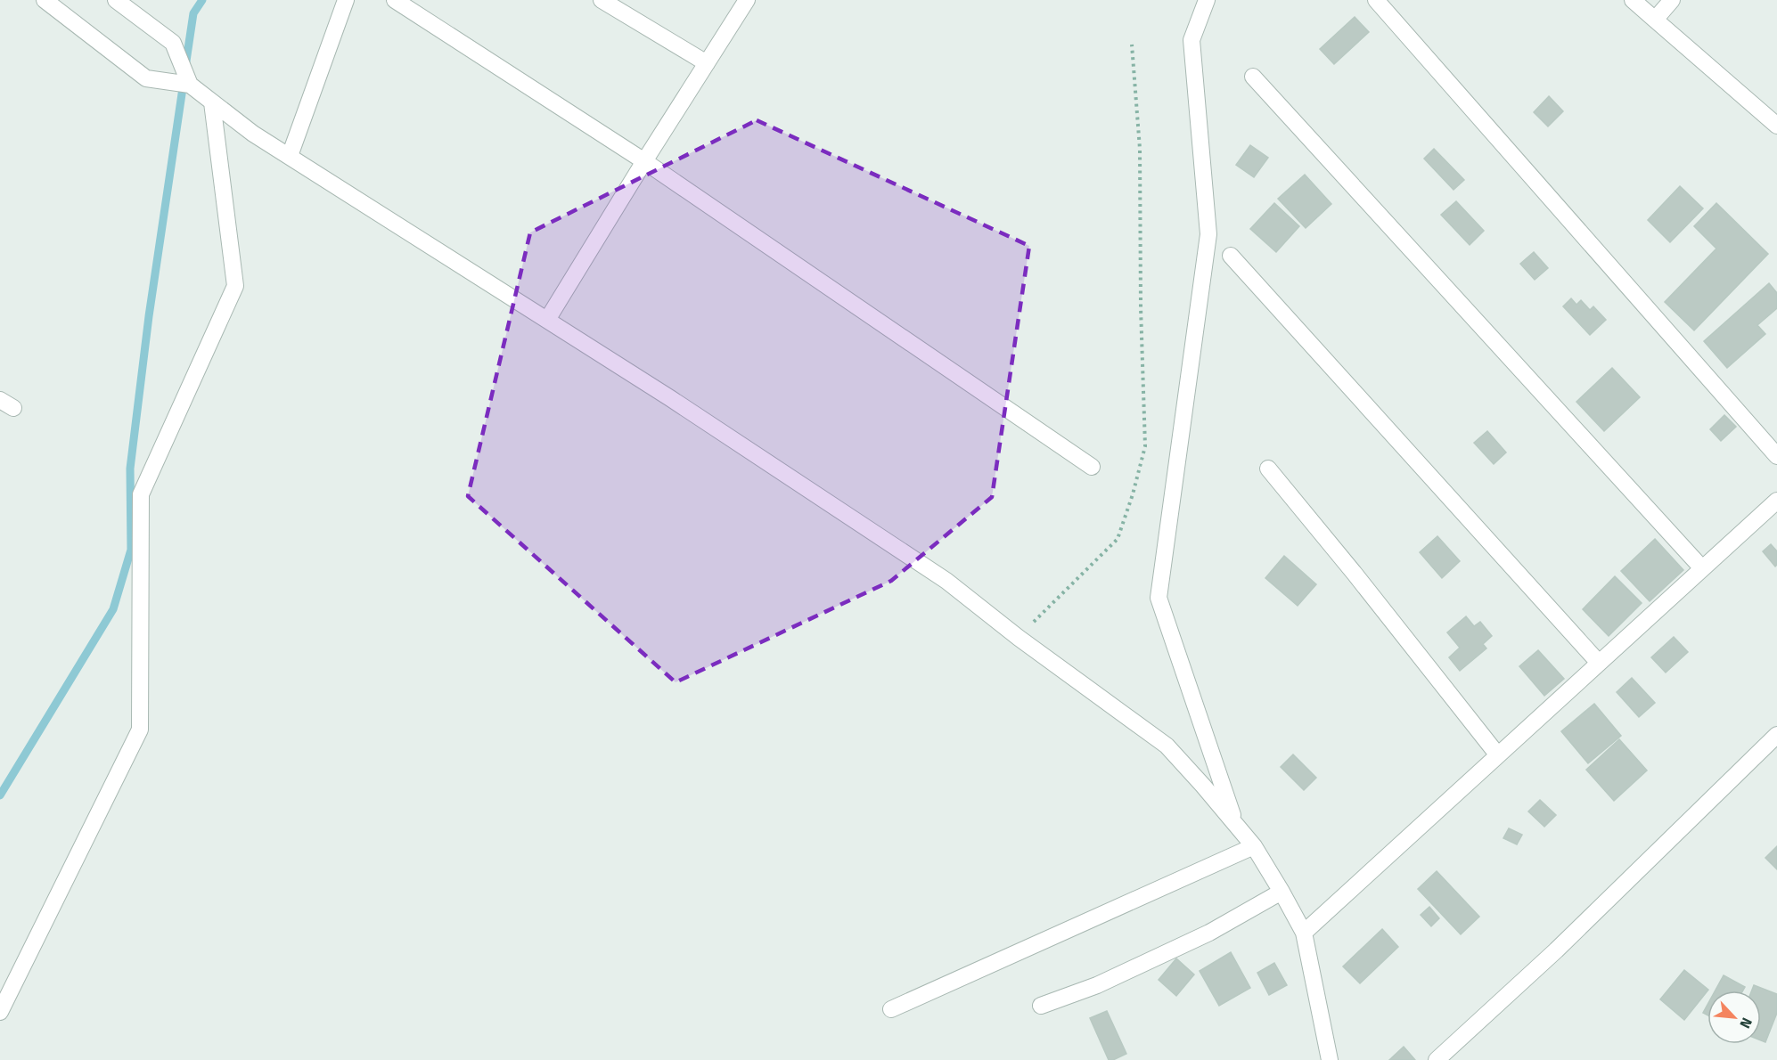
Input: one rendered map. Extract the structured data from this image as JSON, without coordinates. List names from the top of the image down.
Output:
{
  "north": "bottom right"
}
